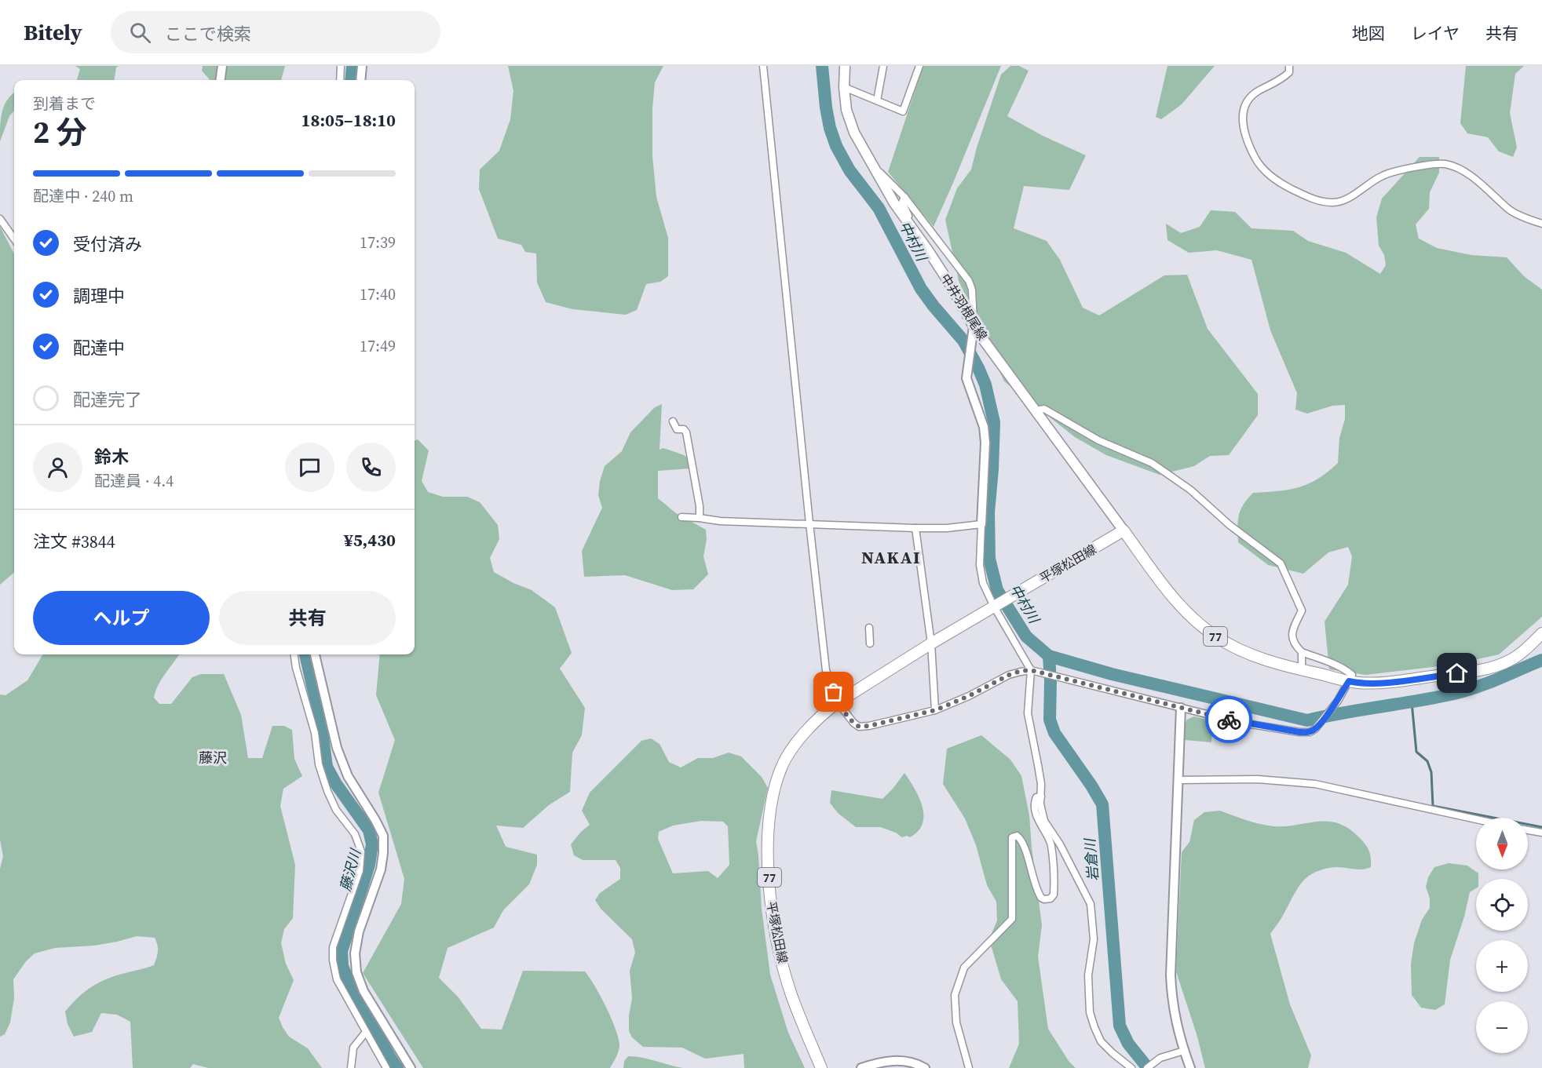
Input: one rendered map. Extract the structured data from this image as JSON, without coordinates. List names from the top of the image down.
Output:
{
  "streets": {
    "main road": ["中井羽根尾線", "平塚松田線", "77"]
  },
  "crossings": [
    ["中井羽根尾線", "平塚松田線"],
    ["中井羽根尾線", "77"],
    ["平塚松田線", "77"]
  ],
  "districts": ["NAKAI", "藤沢"],
  "water": ["中村川", "岩倉川", "藤沢川"],
  "north": "bottom",
  "page": {
    "header": "Bitely",
    "search": "ここで検索",
    "nav": ["地図", "レイヤ", "共有"],
    "heading": ["2 分", "到着まで", "18:05–18:10"],
    "panel": [
      "鈴木",
      "配達員 · 4.4",
      "注文 #3844",
      "¥5,430"
    ],
    "bar": "配達中 · 240 m",
    "list": [
      ["受付済み", "17:39"],
      ["調理中", "17:40"],
      ["配達中", "17:49"],
      "配達完了"
    ],
    "buttons": ["ヘルプ", "共有"],
    "map_buttons": ["+", "−"]
  }
}
